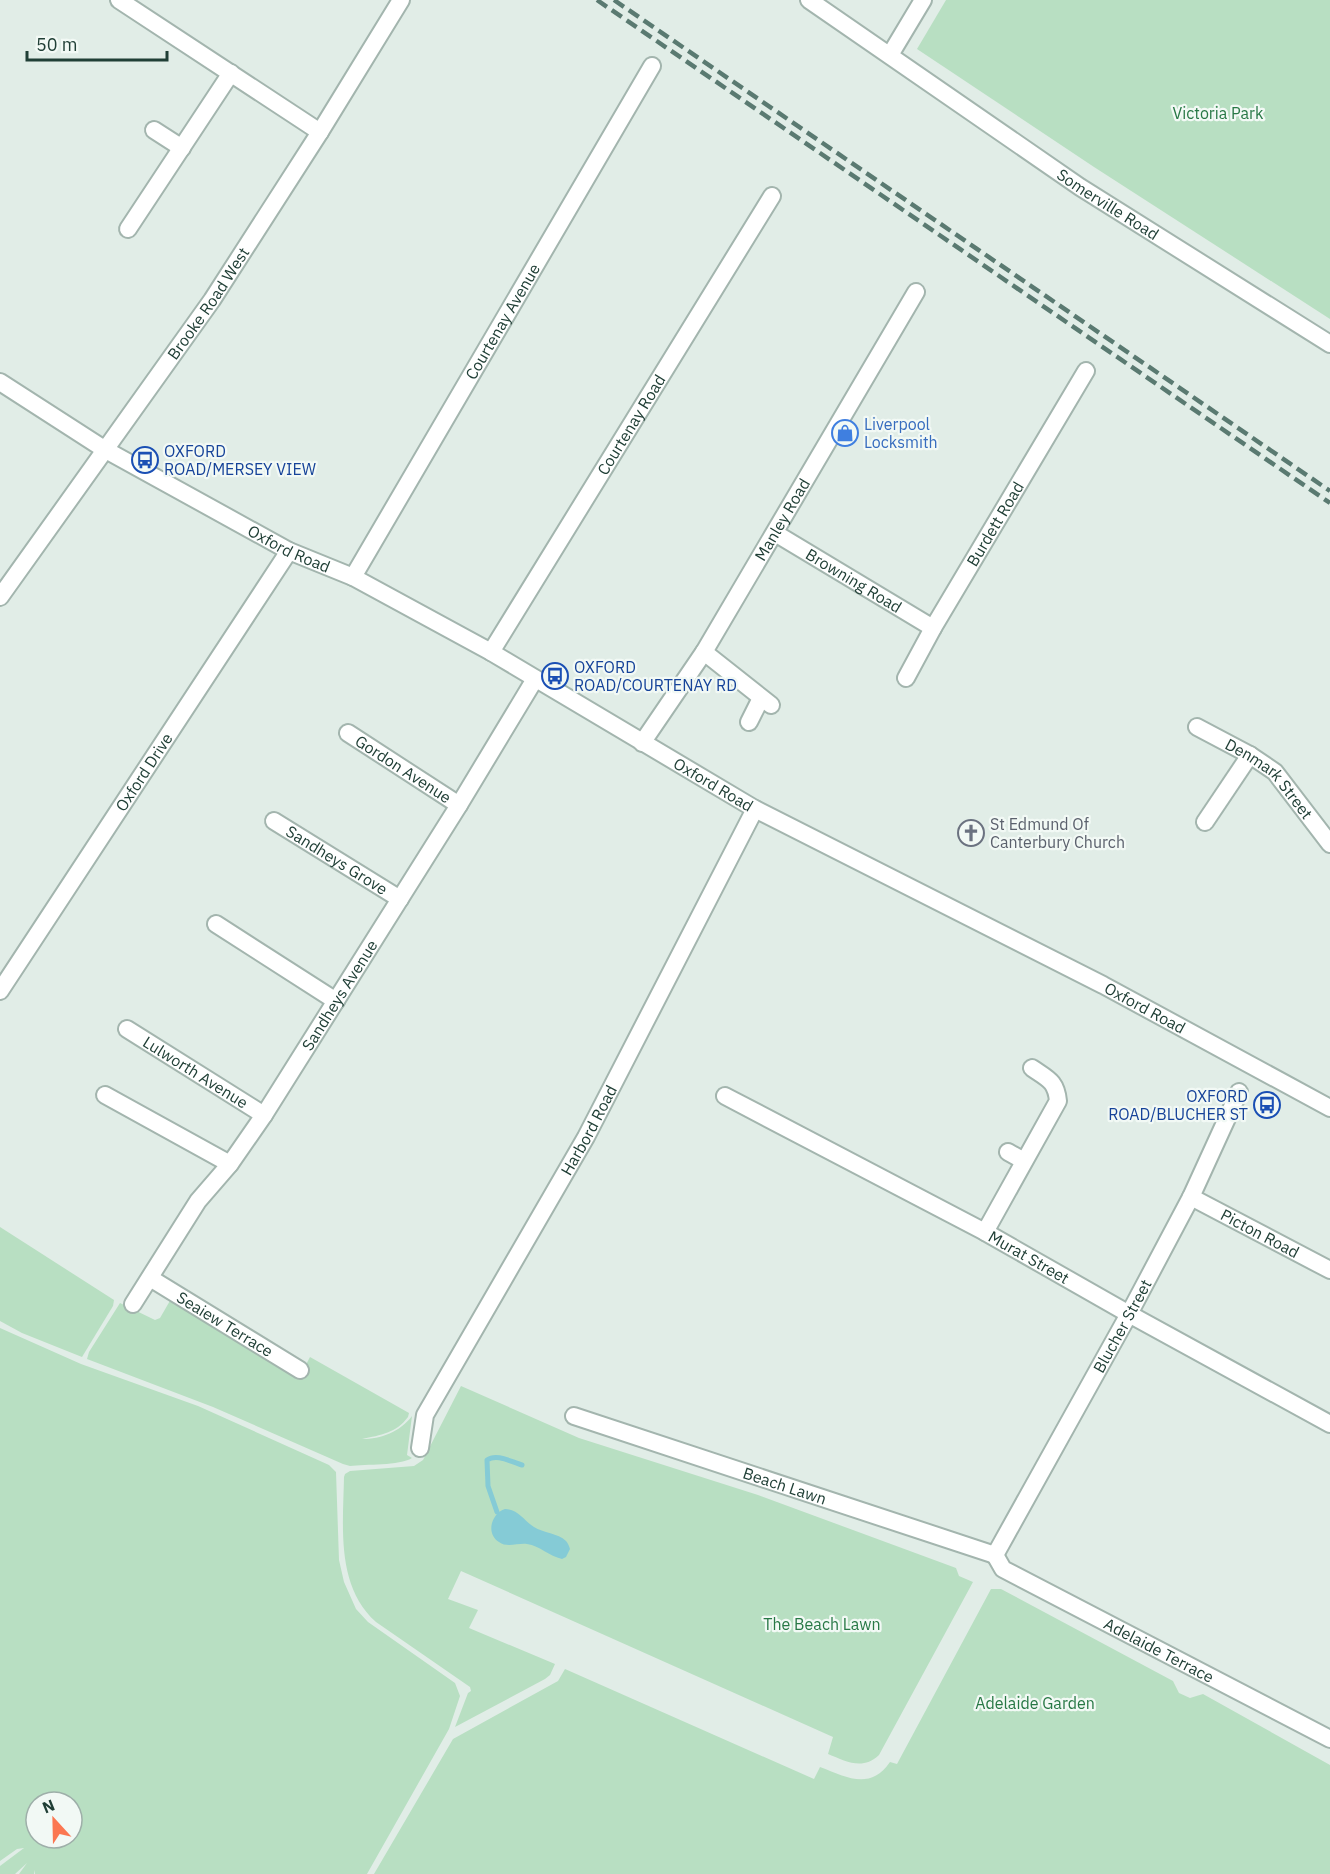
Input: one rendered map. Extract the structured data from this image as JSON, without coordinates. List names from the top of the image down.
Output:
{
  "streets": {
    "street": [
      "Somerville Road",
      "Brooke Road West",
      "Courtenay Avenue",
      "Courtenay Road",
      "Manley Road",
      "Burdett Road",
      "Oxford Road",
      "Browning Road",
      "Gordon Avenue",
      "Oxford Drive",
      "Denmark Street",
      "Sandheys Grove",
      "Sandheys Avenue",
      "Lulworth Avenue",
      "Harbord Road",
      "Picton Road",
      "Murat Street",
      "Seaiew Terrace",
      "Blucher Street",
      "Beach Lawn",
      "Adelaide Terrace"
    ]
  },
  "crossings": [
    ["Brooke Road West", "Oxford Road"],
    ["Courtenay Avenue", "Oxford Road"],
    ["Courtenay Road", "Oxford Road"],
    ["Manley Road", "Oxford Road"],
    ["Manley Road", "Browning Road"],
    ["Burdett Road", "Browning Road"],
    ["Oxford Road", "Oxford Drive"],
    ["Oxford Road", "Sandheys Avenue"],
    ["Oxford Road", "Harbord Road"],
    ["Gordon Avenue", "Sandheys Avenue"],
    ["Sandheys Grove", "Sandheys Avenue"],
    ["Sandheys Avenue", "Lulworth Avenue"],
    ["Sandheys Avenue", "Seaiew Terrace"],
    ["Picton Road", "Blucher Street"],
    ["Murat Street", "Blucher Street"],
    ["Blucher Street", "Beach Lawn"],
    ["Blucher Street", "Adelaide Terrace"],
    ["Beach Lawn", "Adelaide Terrace"]
  ],
  "parks": ["Victoria Park", "The Beach Lawn", "Adelaide Garden"],
  "places": {
    "shop": ["Liverpool Locksmith"],
    "bus stop": ["OXFORD ROAD/MERSEY VIEW", "OXFORD ROAD/COURTENAY RD", "OXFORD ROAD/BLUCHER ST"],
    "church": ["St Edmund Of Canterbury Church"]
  },
  "scale_bar": "50 m",
  "north": "top"
}
